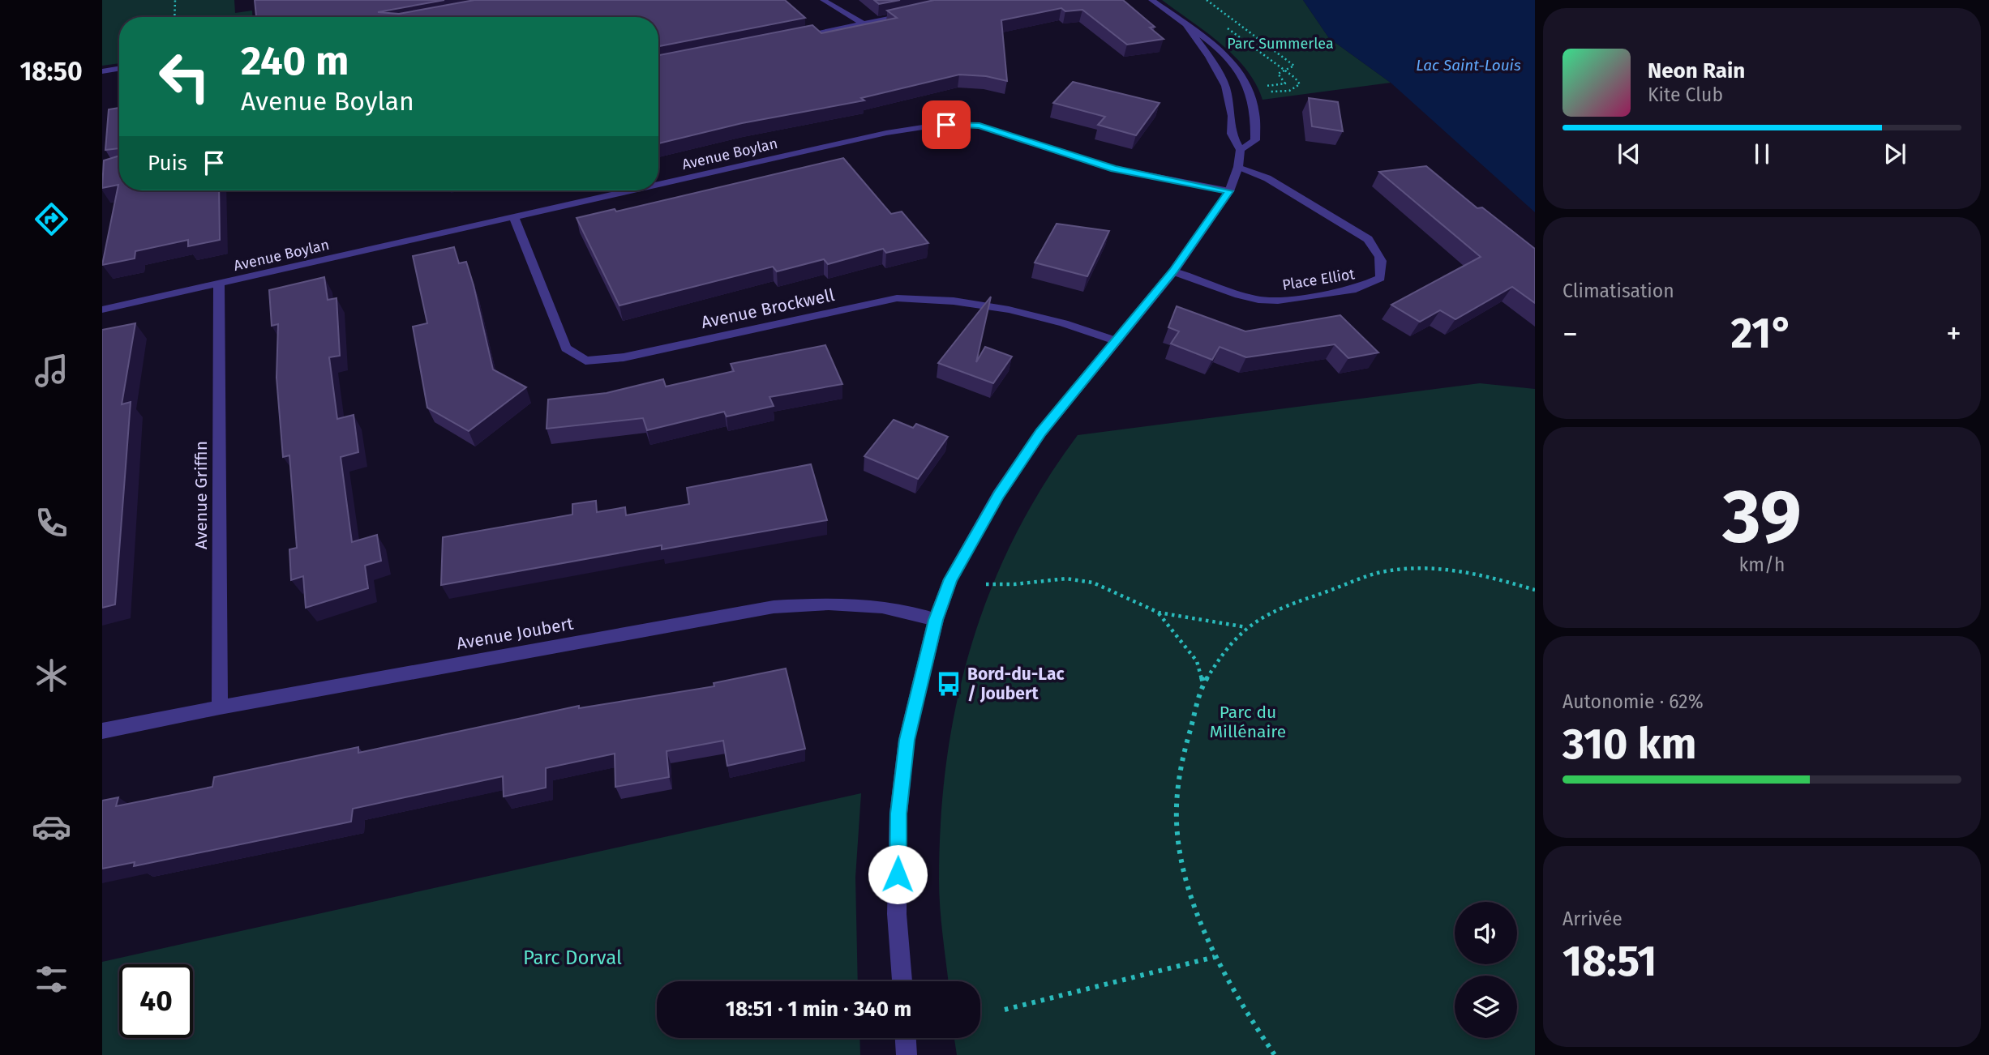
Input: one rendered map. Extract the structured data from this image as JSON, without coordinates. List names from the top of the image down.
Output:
{
  "streets": {
    "street": [
      "Avenue Boylan",
      "Place Elliot",
      "Avenue Brockwell",
      "Avenue Griffin",
      "Avenue Joubert"
    ]
  },
  "crossings": [
    ["Avenue Boylan", "Avenue Brockwell"],
    ["Avenue Boylan", "Avenue Griffin"],
    ["Avenue Griffin", "Avenue Joubert"]
  ],
  "water": ["Lac Saint-Louis"],
  "parks": ["Parc Summerlea", "Parc du Millénaire", "Parc Dorval"],
  "places": {
    "bus stop": ["Bord-du-Lac / Joubert"]
  },
  "page": {
    "tabs": "18:50",
    "turn": ["240 m", "Avenue Boylan"],
    "song": ["Neon Rain", "Kite Club"],
    "then": "Puis",
    "tile": [
      "Climatisation",
      ["39", "km/h"],
      ["Autonomie · 62%", "310 km"],
      ["Arrivée", "18:51"]
    ],
    "heat": ["−", "21°", "+"],
    "limit": "40",
    "trip": "18:51 · 1 min · 340 m"
  }
}
